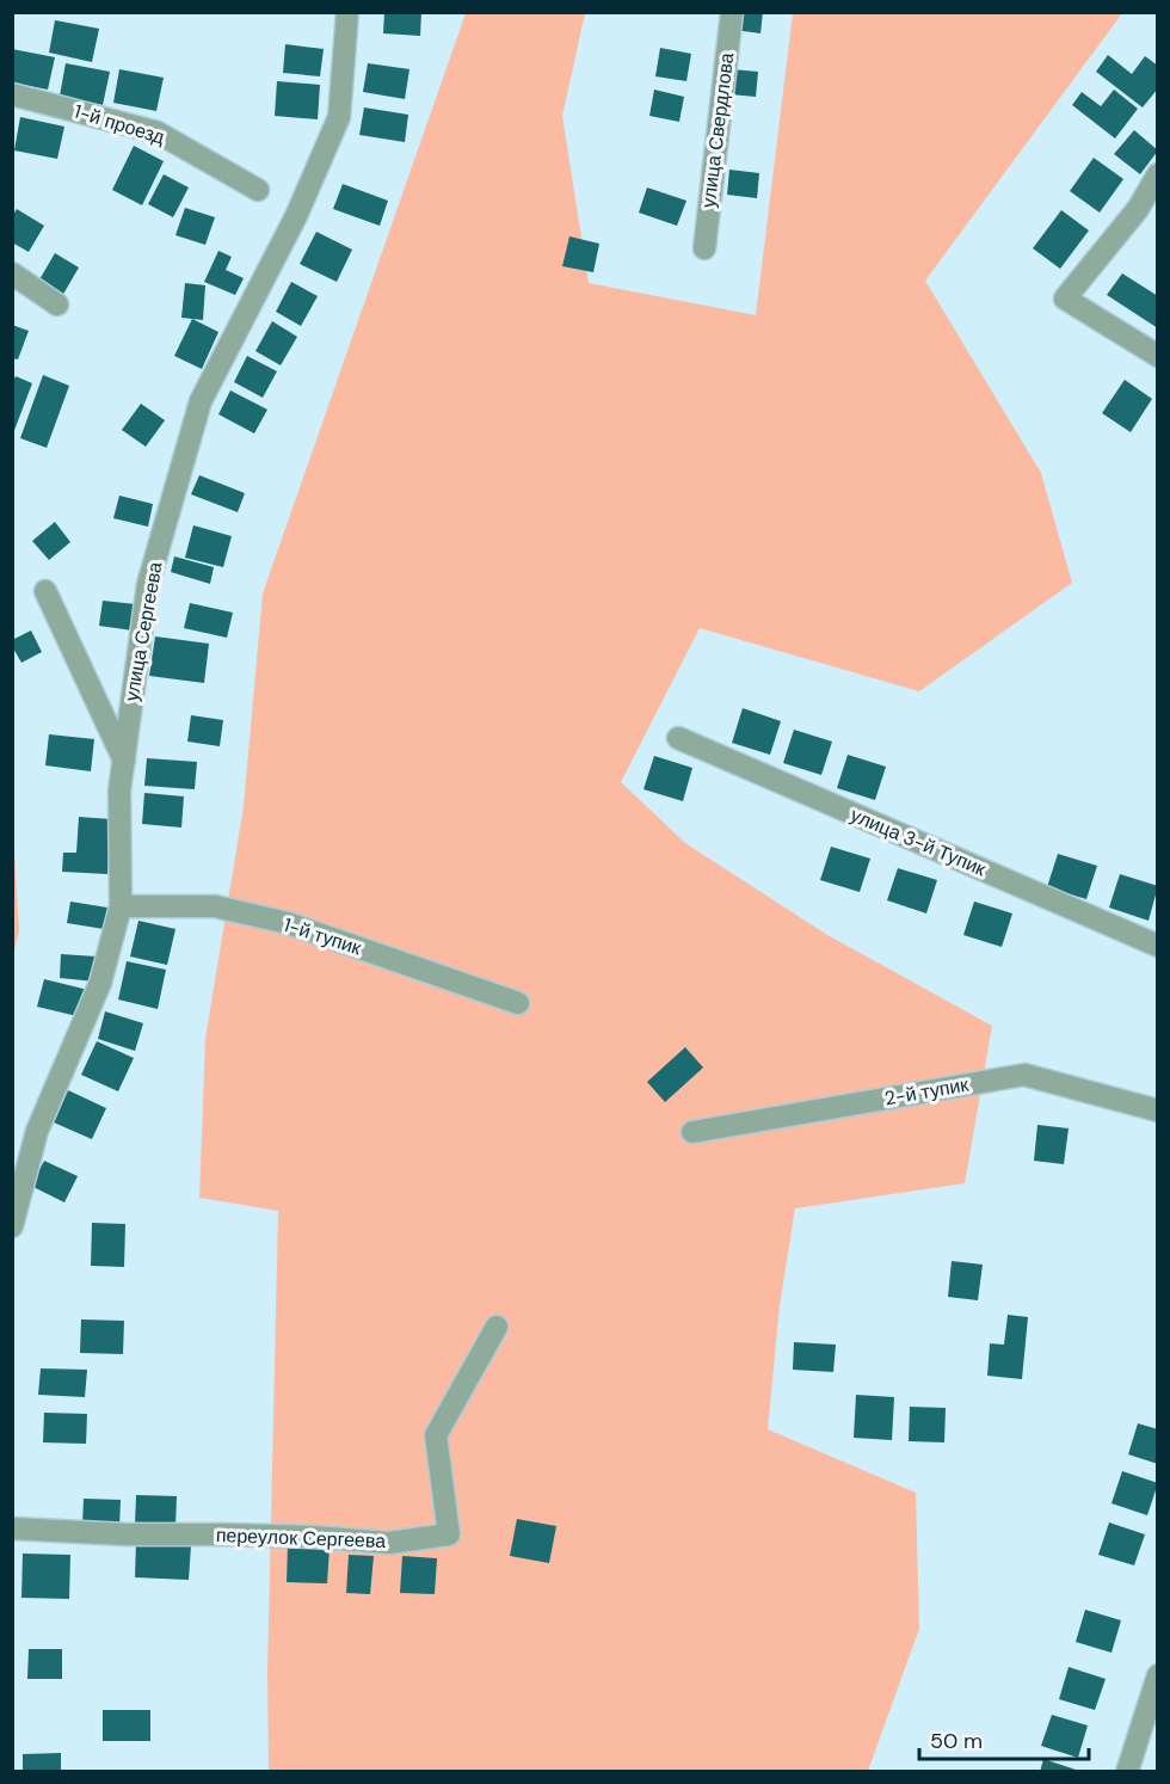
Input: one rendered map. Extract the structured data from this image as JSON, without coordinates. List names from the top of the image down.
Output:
{
  "streets": {
    "street": [
      "1-й проезд",
      "улица Свердлова",
      "улица Сергеева",
      "улица 3-й Тупик",
      "1-й тупик",
      "2-й тупик",
      "переулок Сергеева"
    ]
  },
  "crossings": [
    ["улица Сергеева", "1-й тупик"]
  ],
  "scale_bar": "50 m"
}
